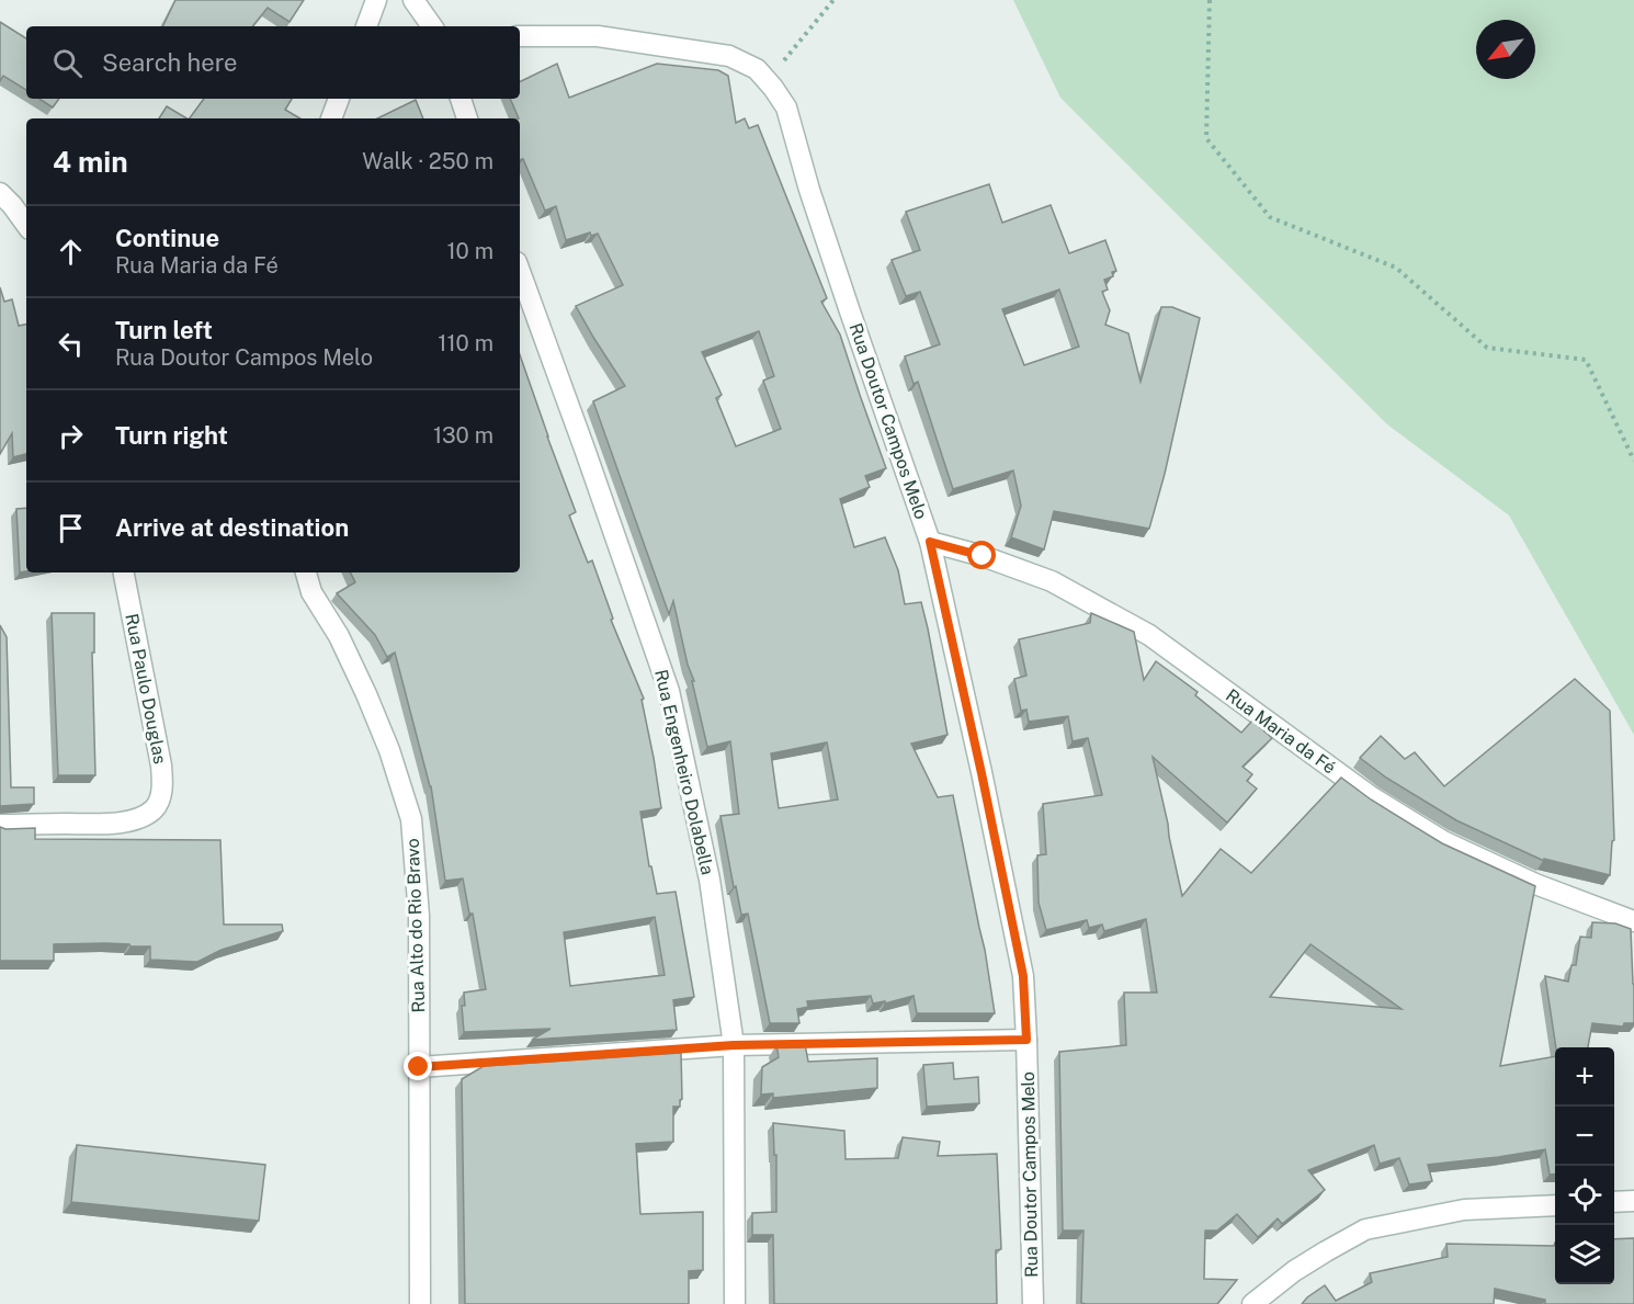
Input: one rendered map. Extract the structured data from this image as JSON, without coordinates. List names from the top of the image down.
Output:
{
  "streets": {
    "street": [
      "Rua Doutor Campos Melo",
      "Rua Paulo Douglas",
      "Rua Maria da Fé",
      "Rua Engenheiro Dolabella",
      "Rua Alto do Rio Bravo"
    ]
  },
  "crossings": [
    ["Rua Doutor Campos Melo", "Rua Maria da Fé"]
  ],
  "north": "bottom left",
  "page": {
    "search": "Search here",
    "heading": ["4 min", "Walk · 250 m"],
    "list": [
      ["Continue", "Rua Maria da Fé", "10 m"],
      ["Turn left", "Rua Doutor Campos Melo", "110 m"],
      ["Turn right", "130 m"],
      "Arrive at destination"
    ],
    "map_buttons": ["+", "−"]
  }
}
